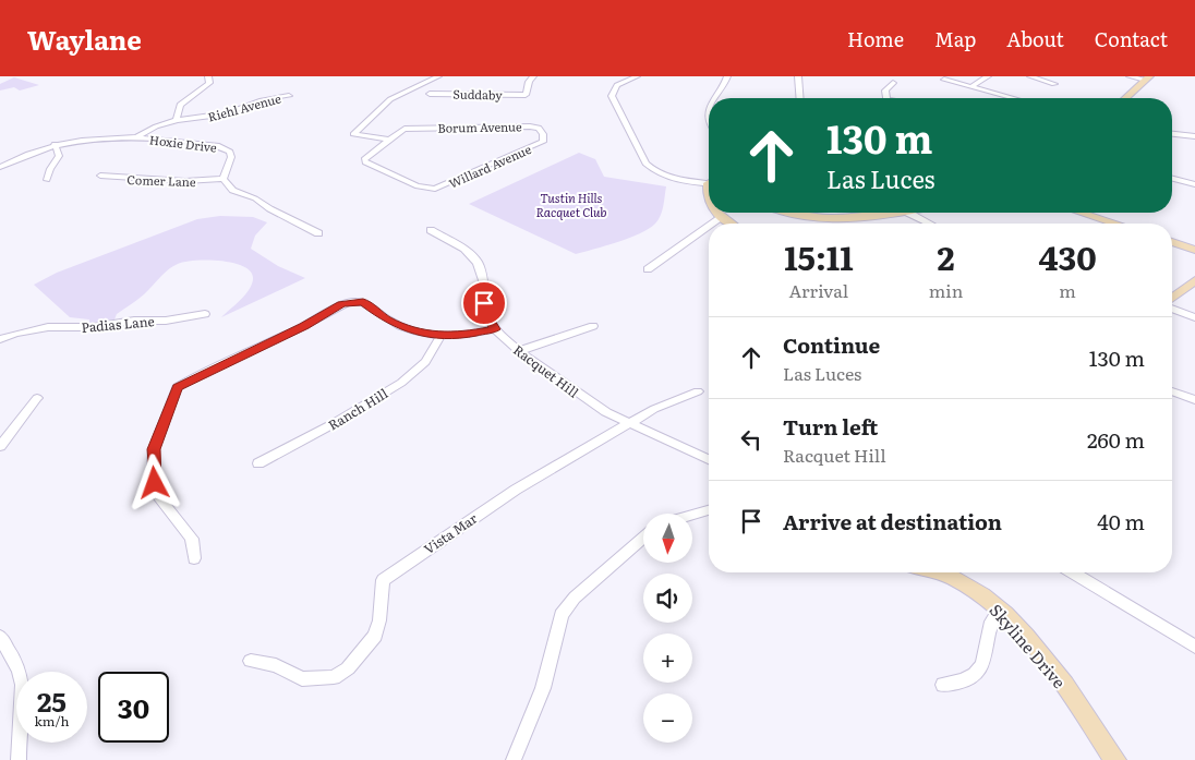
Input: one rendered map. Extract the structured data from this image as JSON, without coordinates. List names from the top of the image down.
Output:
{
  "streets": {
    "street": [
      "Suddaby",
      "Riehl Avenue",
      "Borum Avenue",
      "Hoxie Drive",
      "Willard Avenue",
      "Comer Lane",
      "Padias Lane",
      "Racquet Hill",
      "Ranch Hill",
      "Vista Mar",
      "Skyline Drive"
    ]
  },
  "crossings": [
    ["Riehl Avenue", "Hoxie Drive"],
    ["Borum Avenue", "Willard Avenue"],
    ["Hoxie Drive", "Comer Lane"],
    ["Racquet Hill", "Vista Mar"]
  ],
  "parks": ["Tustin Hills Racquet Club"],
  "north": "bottom",
  "page": {
    "header": "Waylane",
    "nav": [
      "Home",
      "Map",
      "About",
      "Contact"
    ],
    "turn": ["130 m", "Las Luces"],
    "eta": [
      "15:11",
      "Arrival",
      "2",
      "min",
      "430",
      "m"
    ],
    "list": [
      {
        "name": "Continue",
        "note": "Las Luces",
        "value": "130 m"
      },
      {
        "name": "Turn left",
        "note": "Racquet Hill",
        "value": "260 m"
      },
      {
        "name": "Arrive at destination",
        "value": "40 m"
      }
    ],
    "map_buttons": ["+", "−"],
    "speed": "25 km/h",
    "limit": "30"
  }
}
